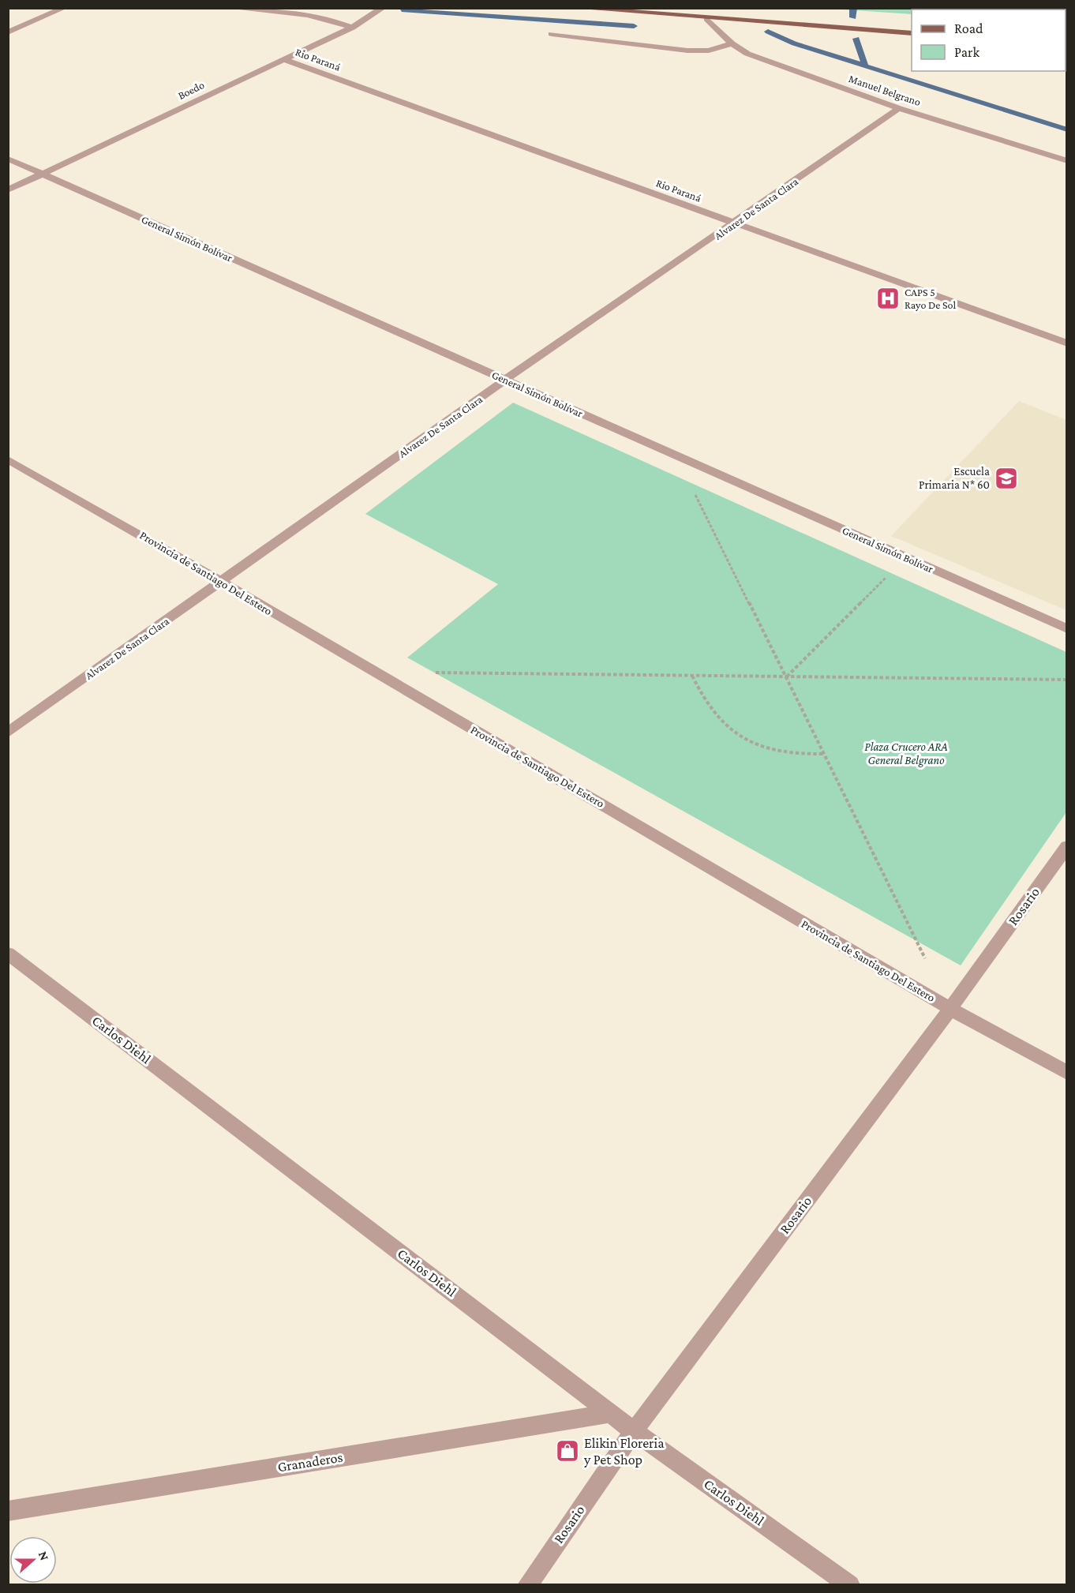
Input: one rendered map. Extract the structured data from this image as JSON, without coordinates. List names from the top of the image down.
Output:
{
  "streets": {
    "street": [
      "Rio Paraná",
      "Boedo",
      "Manuel Belgrano",
      "Alvarez De Santa Clara",
      "General Simón Bolívar",
      "Provincia de Santiago Del Estero",
      "Rosario",
      "Carlos Diehl",
      "Granaderos"
    ]
  },
  "crossings": [
    ["Rio Paraná", "Boedo"],
    ["Rio Paraná", "Alvarez De Santa Clara"],
    ["Boedo", "General Simón Bolívar"],
    ["Manuel Belgrano", "Alvarez De Santa Clara"],
    ["Alvarez De Santa Clara", "General Simón Bolívar"],
    ["Alvarez De Santa Clara", "Provincia de Santiago Del Estero"],
    ["Provincia de Santiago Del Estero", "Rosario"],
    ["Rosario", "Carlos Diehl"],
    ["Carlos Diehl", "Granaderos"]
  ],
  "parks": ["Plaza Crucero ARA General Belgrano"],
  "places": {
    "hospital": ["CAPS 5 Rayo De Sol"],
    "school or university": ["Escuela Primaria N* 60"],
    "shop": ["Elikin Floreria y Pet Shop"]
  },
  "legend": ["Road", "Park"],
  "north": "right"
}
